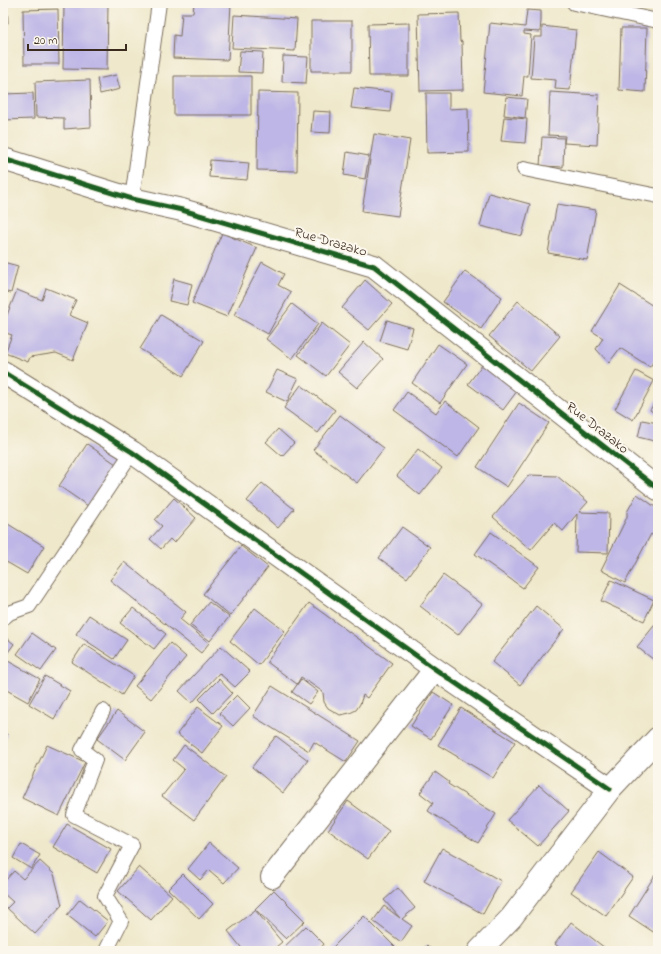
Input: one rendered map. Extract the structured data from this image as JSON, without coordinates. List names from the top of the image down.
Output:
{
  "streets": {
    "street": ["Rue Drazako"]
  },
  "scale_bar": "20 m"
}
